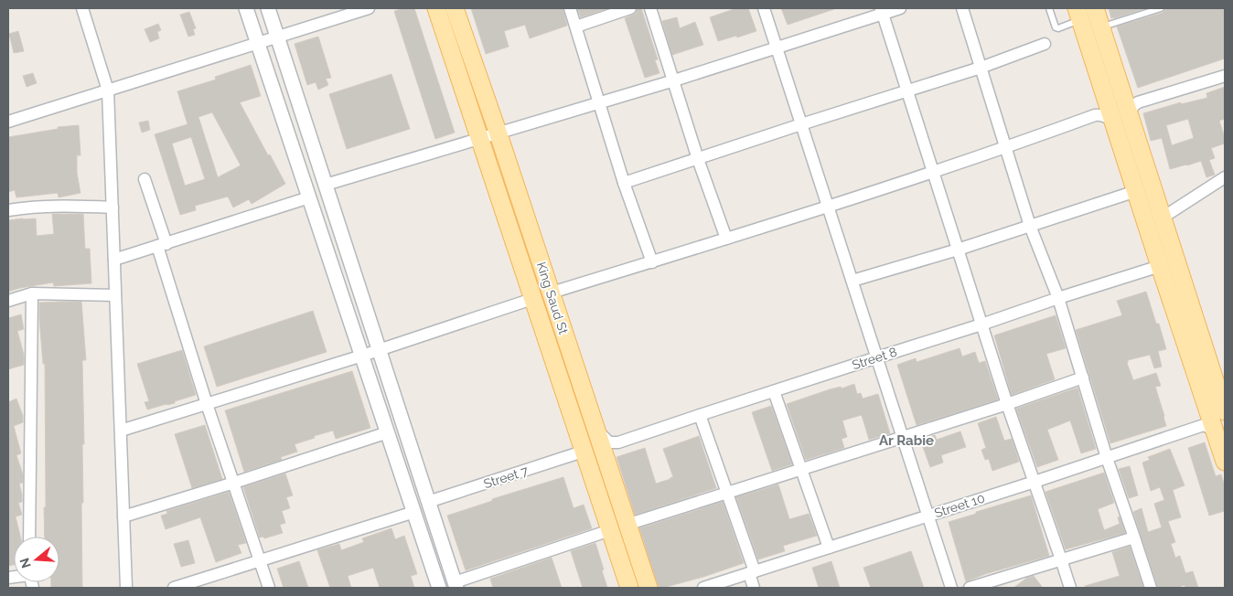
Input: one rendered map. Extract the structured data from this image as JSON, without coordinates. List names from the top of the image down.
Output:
{
  "streets": {
    "main road": ["King Saud St"],
    "street": ["Street 8", "Street 7", "Street 10"]
  },
  "crossings": [
    ["King Saud St", "Street 8"],
    ["King Saud St", "Street 7"]
  ],
  "districts": ["Ar Rabie"],
  "north": "left"
}
